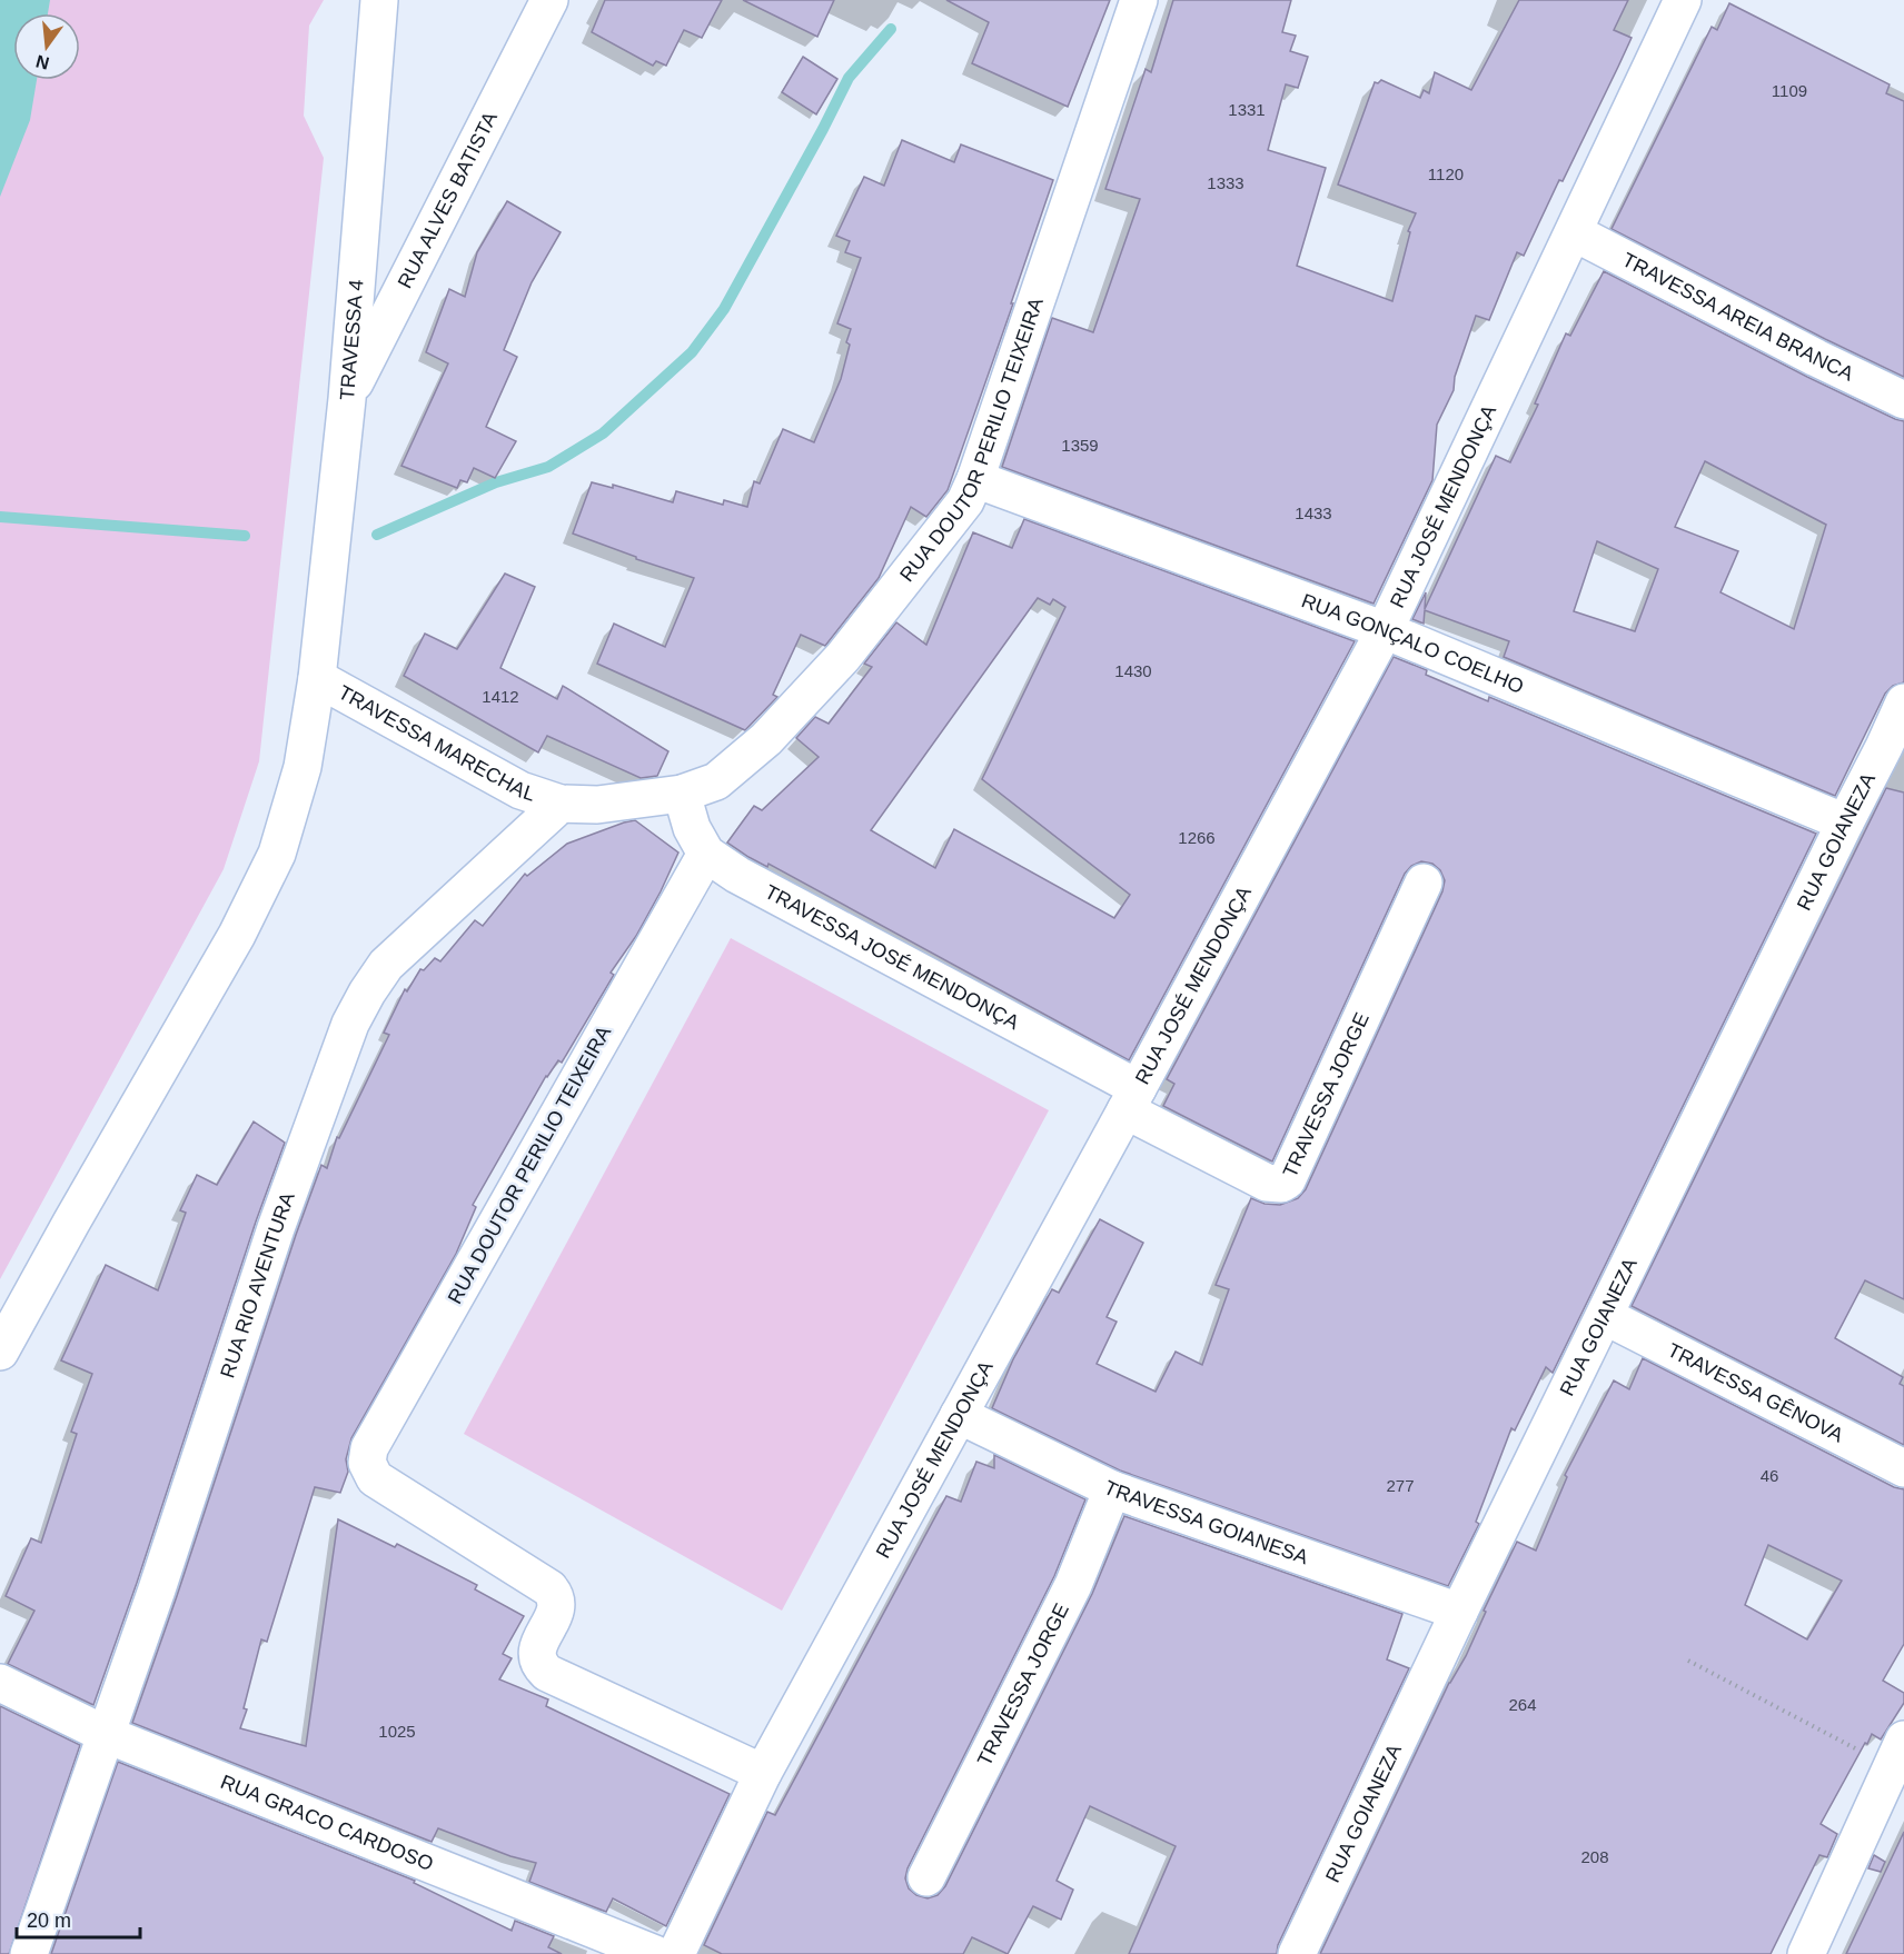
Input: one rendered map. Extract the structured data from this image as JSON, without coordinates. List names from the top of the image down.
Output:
{
  "streets": {
    "street": [
      "RUA ALVES BATISTA",
      "TRAVESSA AREIA BRANCA",
      "TRAVESSA 4",
      "RUA DOUTOR PERILIO TEIXEIRA",
      "RUA JOSÉ MENDONÇA",
      "RUA GONÇALO COELHO",
      "TRAVESSA MARECHAL",
      "RUA GOIANEZA",
      "TRAVESSA JOSÉ MENDONÇA",
      "TRAVESSA JORGE",
      "RUA RIO AVENTURA",
      "TRAVESSA GÊNOVA",
      "TRAVESSA GOIANESA",
      "RUA GRACO CARDOSO"
    ]
  },
  "crossings": [
    ["RUA ALVES BATISTA", "TRAVESSA 4"],
    ["TRAVESSA AREIA BRANCA", "RUA JOSÉ MENDONÇA"],
    ["TRAVESSA 4", "TRAVESSA MARECHAL"],
    ["RUA DOUTOR PERILIO TEIXEIRA", "RUA JOSÉ MENDONÇA"],
    ["RUA DOUTOR PERILIO TEIXEIRA", "RUA GONÇALO COELHO"],
    ["RUA DOUTOR PERILIO TEIXEIRA", "TRAVESSA JOSÉ MENDONÇA"],
    ["RUA JOSÉ MENDONÇA", "RUA GONÇALO COELHO"],
    ["RUA JOSÉ MENDONÇA", "TRAVESSA JOSÉ MENDONÇA"],
    ["RUA JOSÉ MENDONÇA", "TRAVESSA JORGE"],
    ["RUA JOSÉ MENDONÇA", "TRAVESSA GOIANESA"],
    ["RUA GONÇALO COELHO", "RUA GOIANEZA"],
    ["TRAVESSA MARECHAL", "RUA RIO AVENTURA"],
    ["RUA GOIANEZA", "TRAVESSA GÊNOVA"],
    ["RUA GOIANEZA", "TRAVESSA GOIANESA"],
    ["TRAVESSA JOSÉ MENDONÇA", "TRAVESSA JORGE"],
    ["TRAVESSA JORGE", "TRAVESSA GOIANESA"],
    ["RUA RIO AVENTURA", "RUA GRACO CARDOSO"]
  ],
  "house_numbers": [
    "1109",
    "1331",
    "1120",
    "1333",
    "1359",
    "1433",
    "1430",
    "1412",
    "1266",
    "46",
    "277",
    "264",
    "1025",
    "208"
  ],
  "scale_bar": "20 m",
  "north": "bottom"
}
